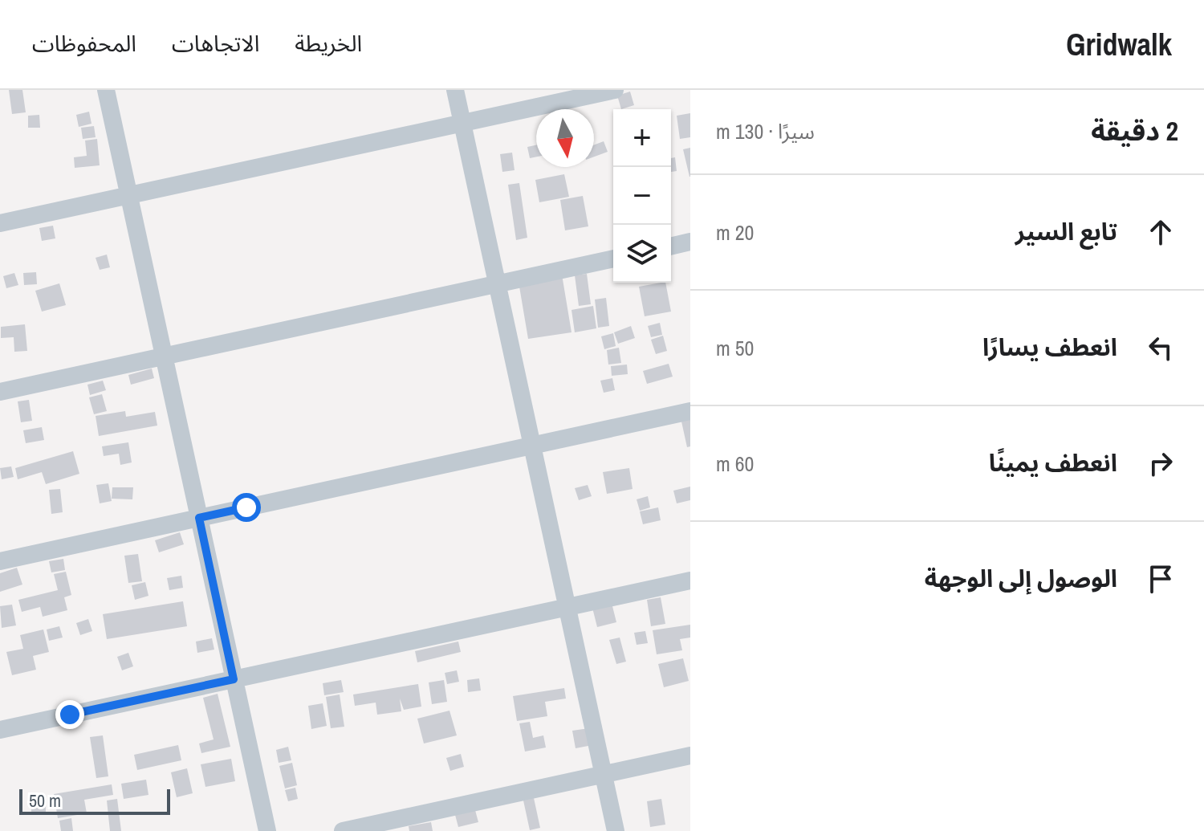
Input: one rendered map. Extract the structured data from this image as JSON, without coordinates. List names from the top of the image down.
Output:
{
  "scale_bar": "50 m",
  "north": "bottom",
  "page": {
    "header": "Gridwalk",
    "nav": ["الخريطة", "الاتجاهات", "المحفوظات"],
    "heading": ["2 دقيقة", "سيرًا · 130 m"],
    "map_buttons": ["+", "−"],
    "list": [
      ["تابع السير", "20 m"],
      ["انعطف يسارًا", "50 m"],
      ["انعطف يمينًا", "60 m"],
      "الوصول إلى الوجهة"
    ],
    "scale": "50 m"
  }
}
